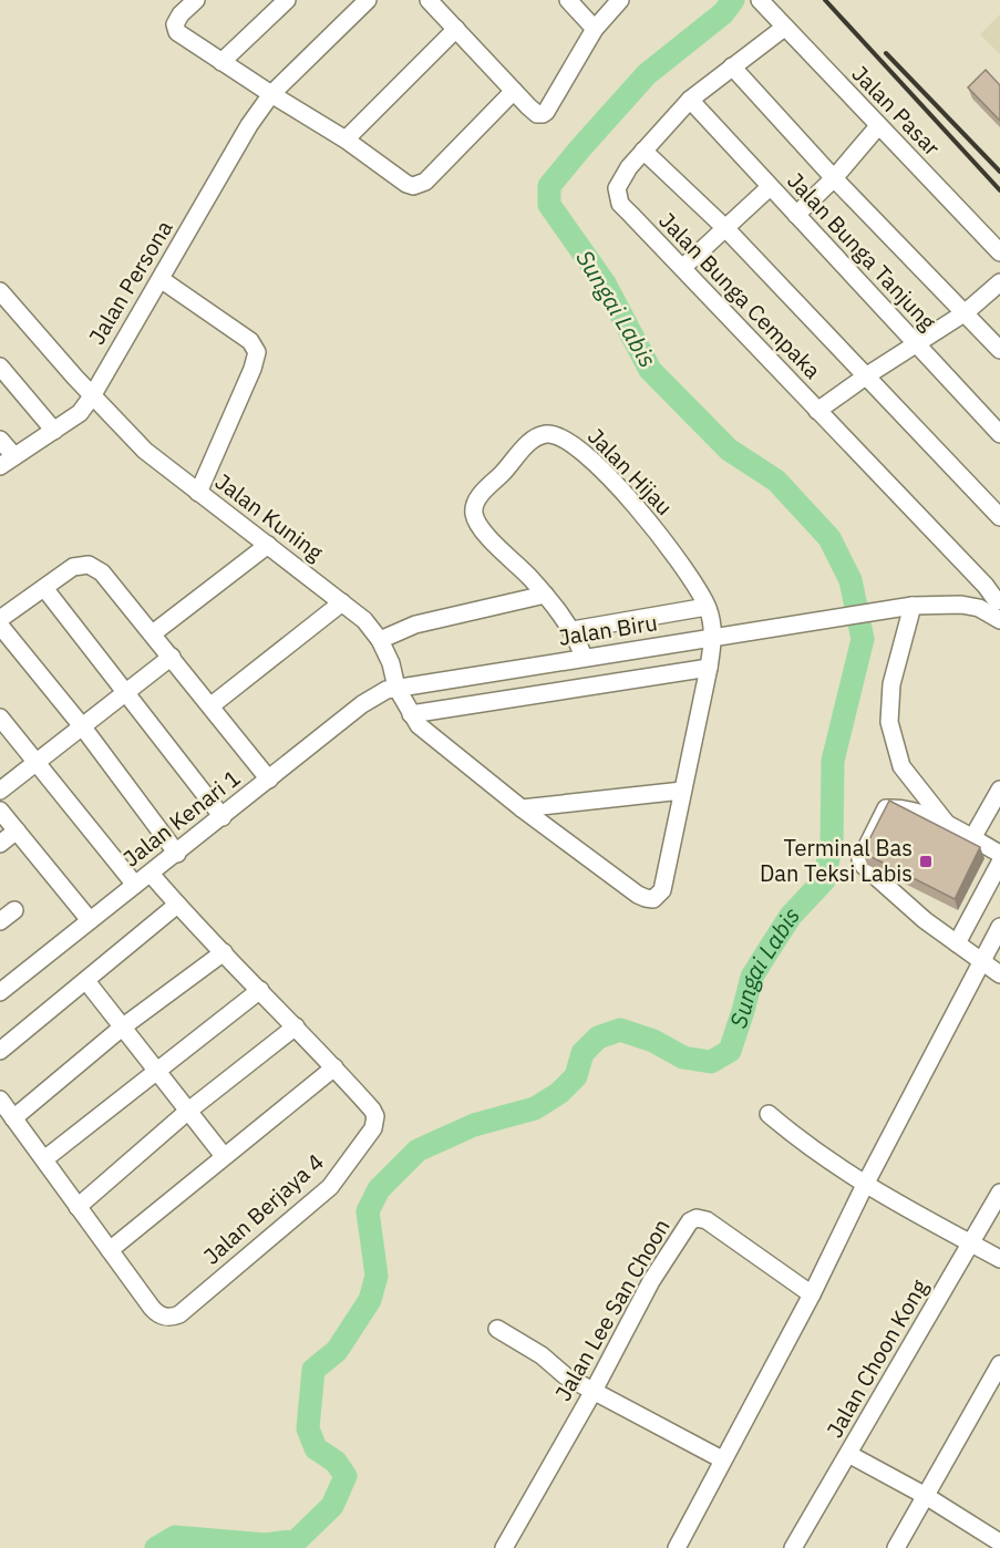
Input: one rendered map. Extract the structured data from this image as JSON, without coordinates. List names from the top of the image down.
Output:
{
  "streets": {
    "street": [
      "Jalan Pasar",
      "Jalan Bunga Tanjung",
      "Jalan Persona",
      "Jalan Bunga Cempaka",
      "Jalan Hijau",
      "Jalan Kuning",
      "Jalan Biru",
      "Jalan Kenari 1",
      "Jalan Berjaya 4",
      "Jalan Lee San Choon",
      "Jalan Choon Kong"
    ]
  },
  "crossings": [
    ["Jalan Pasar", "Jalan Bunga Cempaka"],
    ["Jalan Bunga Tanjung", "Jalan Bunga Cempaka"],
    ["Jalan Persona", "Jalan Kuning"],
    ["Jalan Hijau", "Jalan Biru"],
    ["Jalan Kuning", "Jalan Biru"],
    ["Jalan Kuning", "Jalan Kenari 1"],
    ["Jalan Biru", "Jalan Kenari 1"]
  ],
  "water": ["Sungai Labis"],
  "places": {
    "transit": ["Terminal Bas Dan Teksi Labis"]
  }
}
